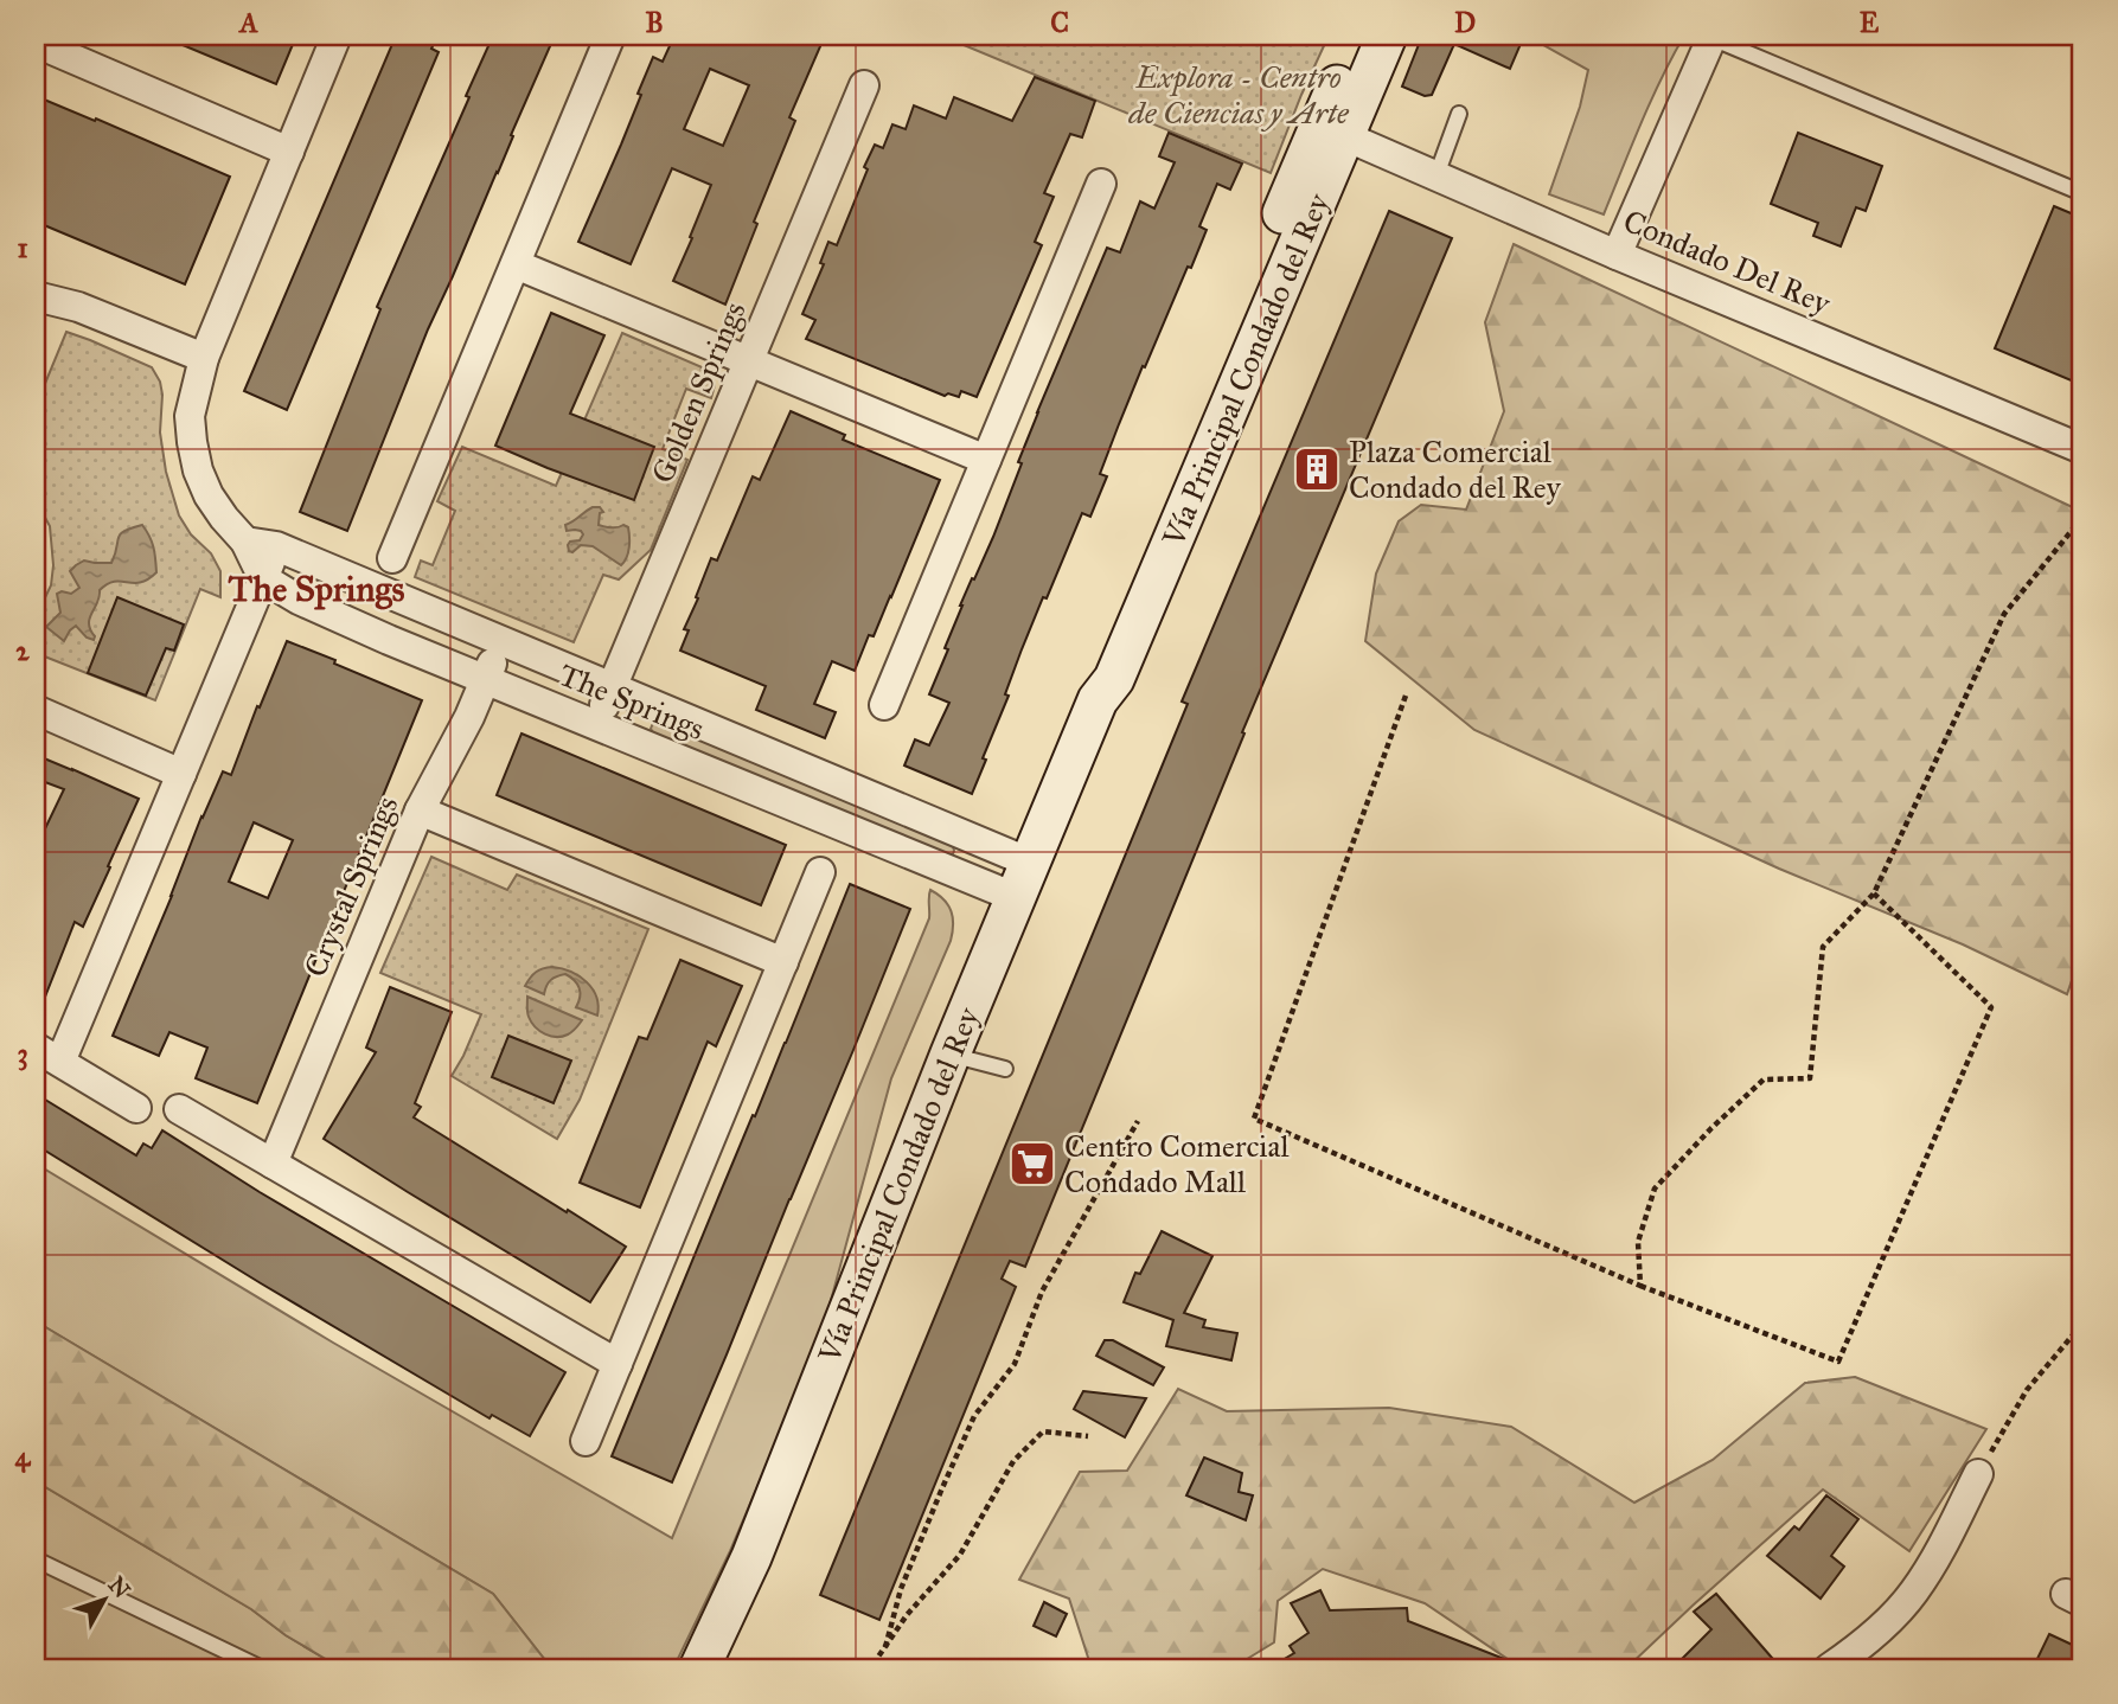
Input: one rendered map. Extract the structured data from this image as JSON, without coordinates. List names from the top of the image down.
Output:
{
  "streets": {
    "street": [
      "Condado Del Rey",
      "Vía Principal Condado del Rey",
      "Golden Springs",
      "The Springs",
      "Crystal Springs"
    ]
  },
  "crossings": [
    ["Condado Del Rey", "Vía Principal Condado del Rey"],
    ["Vía Principal Condado del Rey", "The Springs"],
    ["Golden Springs", "The Springs"],
    ["The Springs", "Crystal Springs"]
  ],
  "districts": ["The Springs"],
  "parks": ["Explora - Centro de Ciencias y Arte"],
  "places": {
    "building": ["Plaza Comercial Condado del Rey"],
    "supermarket": ["Centro Comercial Condado Mall"]
  },
  "north": "top right",
  "grid": {
    "columns": [
      "A",
      "B",
      "C",
      "D",
      "E"
    ],
    "rows": [
      "1",
      "2",
      "3",
      "4"
    ]
  }
}
